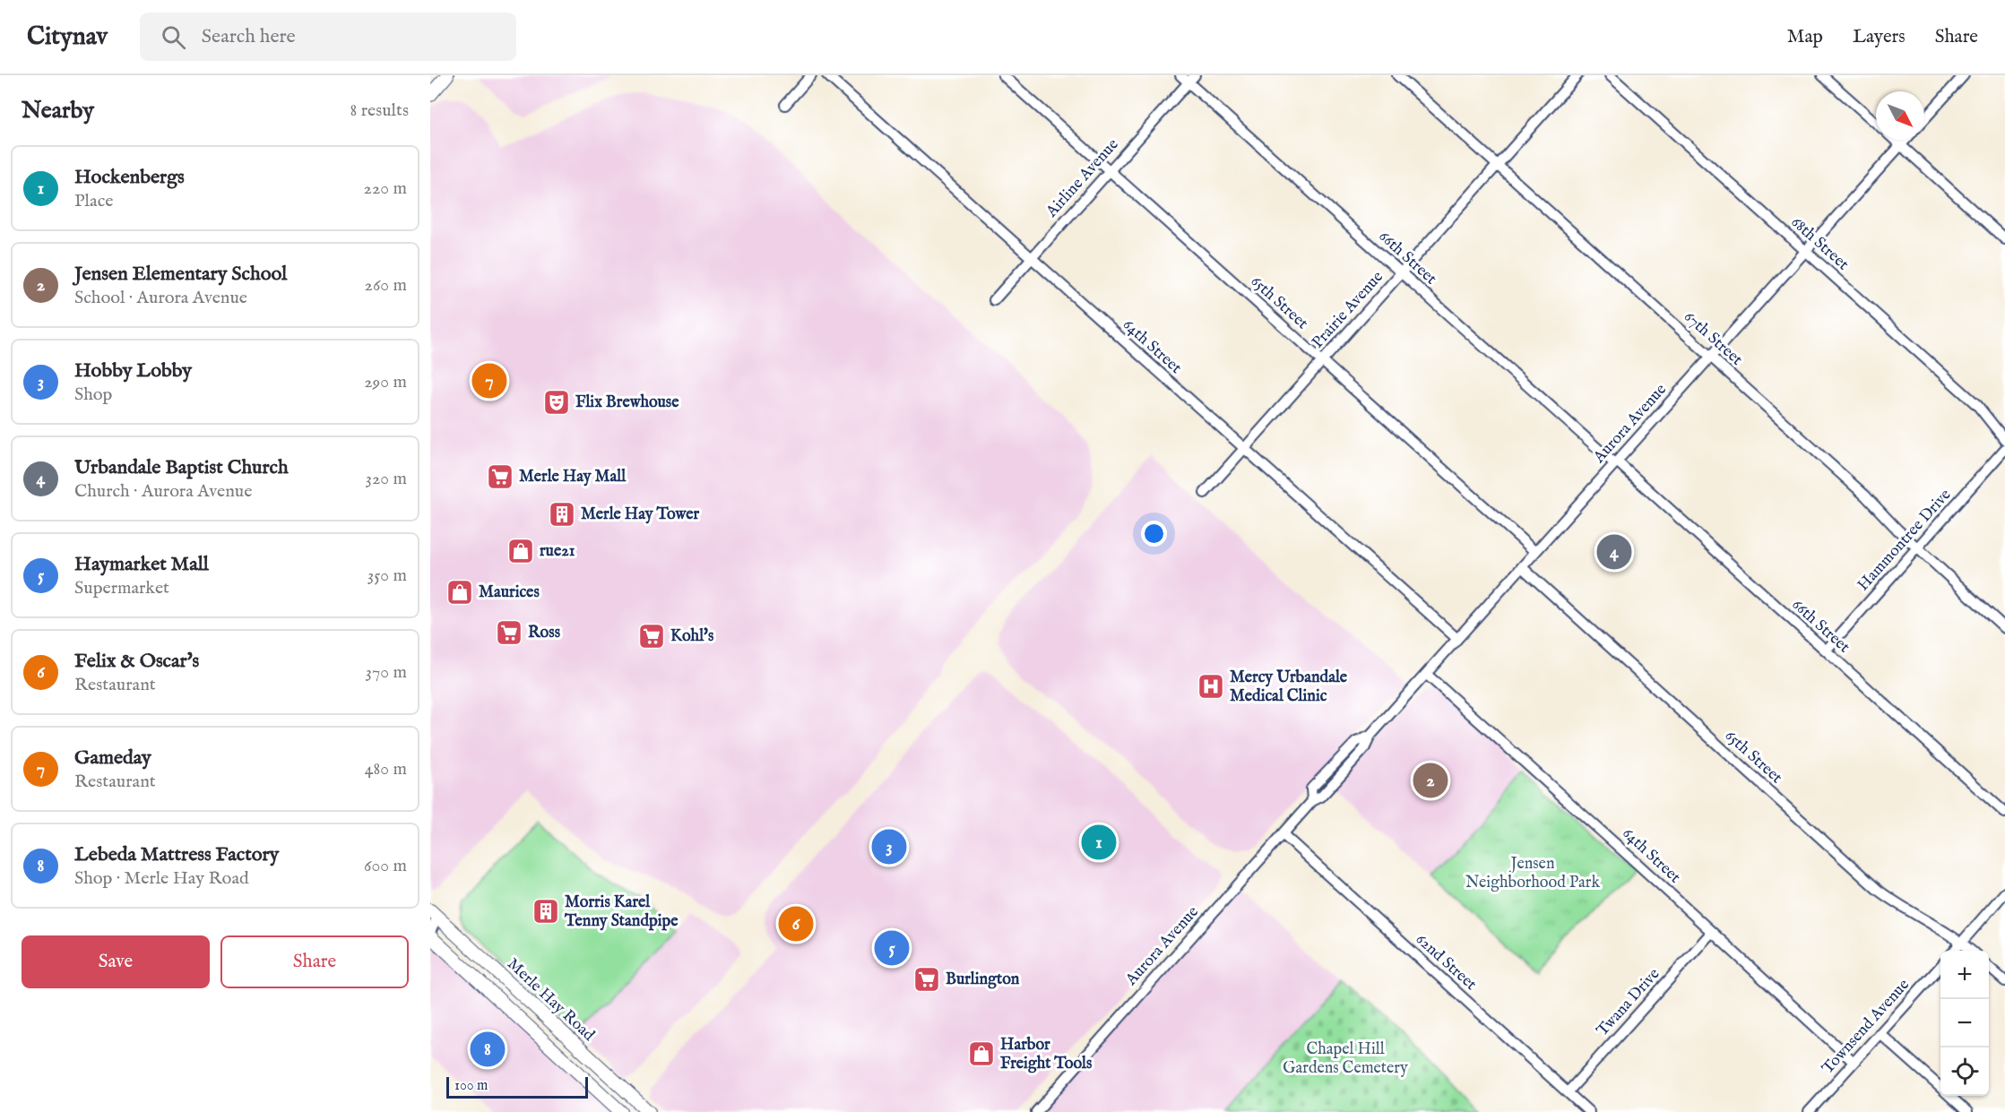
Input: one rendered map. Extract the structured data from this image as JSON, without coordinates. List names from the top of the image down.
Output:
{
  "streets": {
    "main road": ["Merle Hay Road"],
    "street": [
      "Airline Avenue",
      "68th Street",
      "66th Street",
      "65th Street",
      "Prairie Avenue",
      "67th Street",
      "64th Street",
      "Aurora Avenue",
      "Hammontree Drive",
      "62nd Street",
      "Twana Drive",
      "Townsend Avenue"
    ]
  },
  "crossings": [
    ["Airline Avenue", "66th Street"],
    ["Airline Avenue", "65th Street"],
    ["Airline Avenue", "64th Street"],
    ["68th Street", "Aurora Avenue"],
    ["66th Street", "Prairie Avenue"],
    ["66th Street", "Aurora Avenue"],
    ["66th Street", "Hammontree Drive"],
    ["65th Street", "Prairie Avenue"],
    ["65th Street", "Aurora Avenue"],
    ["Prairie Avenue", "67th Street"],
    ["Prairie Avenue", "64th Street"],
    ["67th Street", "Aurora Avenue"],
    ["67th Street", "Hammontree Drive"],
    ["64th Street", "Aurora Avenue"],
    ["64th Street", "Twana Drive"],
    ["64th Street", "Townsend Avenue"],
    ["Aurora Avenue", "62nd Street"],
    ["62nd Street", "Twana Drive"]
  ],
  "parks": ["Jensen Neighborhood Park", "Chapel Hill Gardens Cemetery"],
  "places": {
    "theatre": ["Flix Brewhouse"],
    "supermarket": [
      "Merle Hay Mall",
      "Ross",
      "Kohl's",
      "Burlington"
    ],
    "building": ["Merle Hay Tower", "Morris Karel Tenny Standpipe"],
    "shop": ["rue21", "Maurices", "Harbor Freight Tools"],
    "hospital": ["Mercy Urbandale Medical Clinic"]
  },
  "scale_bar": "100 m",
  "north": "bottom right",
  "page": {
    "header": "Citynav",
    "search": "Search here",
    "nav": ["Map", "Layers", "Share"],
    "heading": ["Nearby", "8 results"],
    "list": [
      {
        "mark": "1",
        "name": "Hockenbergs",
        "note": "Place",
        "value": "220 m"
      },
      {
        "mark": "2",
        "name": "Jensen Elementary School",
        "note": "School · Aurora Avenue",
        "value": "260 m"
      },
      {
        "mark": "3",
        "name": "Hobby Lobby",
        "note": "Shop",
        "value": "290 m"
      },
      {
        "mark": "4",
        "name": "Urbandale Baptist Church",
        "note": "Church · Aurora Avenue",
        "value": "320 m"
      },
      {
        "mark": "5",
        "name": "Haymarket Mall",
        "note": "Supermarket",
        "value": "350 m"
      },
      {
        "mark": "6",
        "name": "Felix & Oscar's",
        "note": "Restaurant",
        "value": "370 m"
      },
      {
        "mark": "7",
        "name": "Gameday",
        "note": "Restaurant",
        "value": "480 m"
      },
      {
        "mark": "8",
        "name": "Lebeda Mattress Factory",
        "note": "Shop · Merle Hay Road",
        "value": "600 m"
      }
    ],
    "pins": [
      "7",
      "4",
      "2",
      "1",
      "3",
      "6",
      "5",
      "8"
    ],
    "buttons": ["Save", "Share"],
    "map_buttons": ["+", "−"],
    "scale": "100 m"
  }
}
